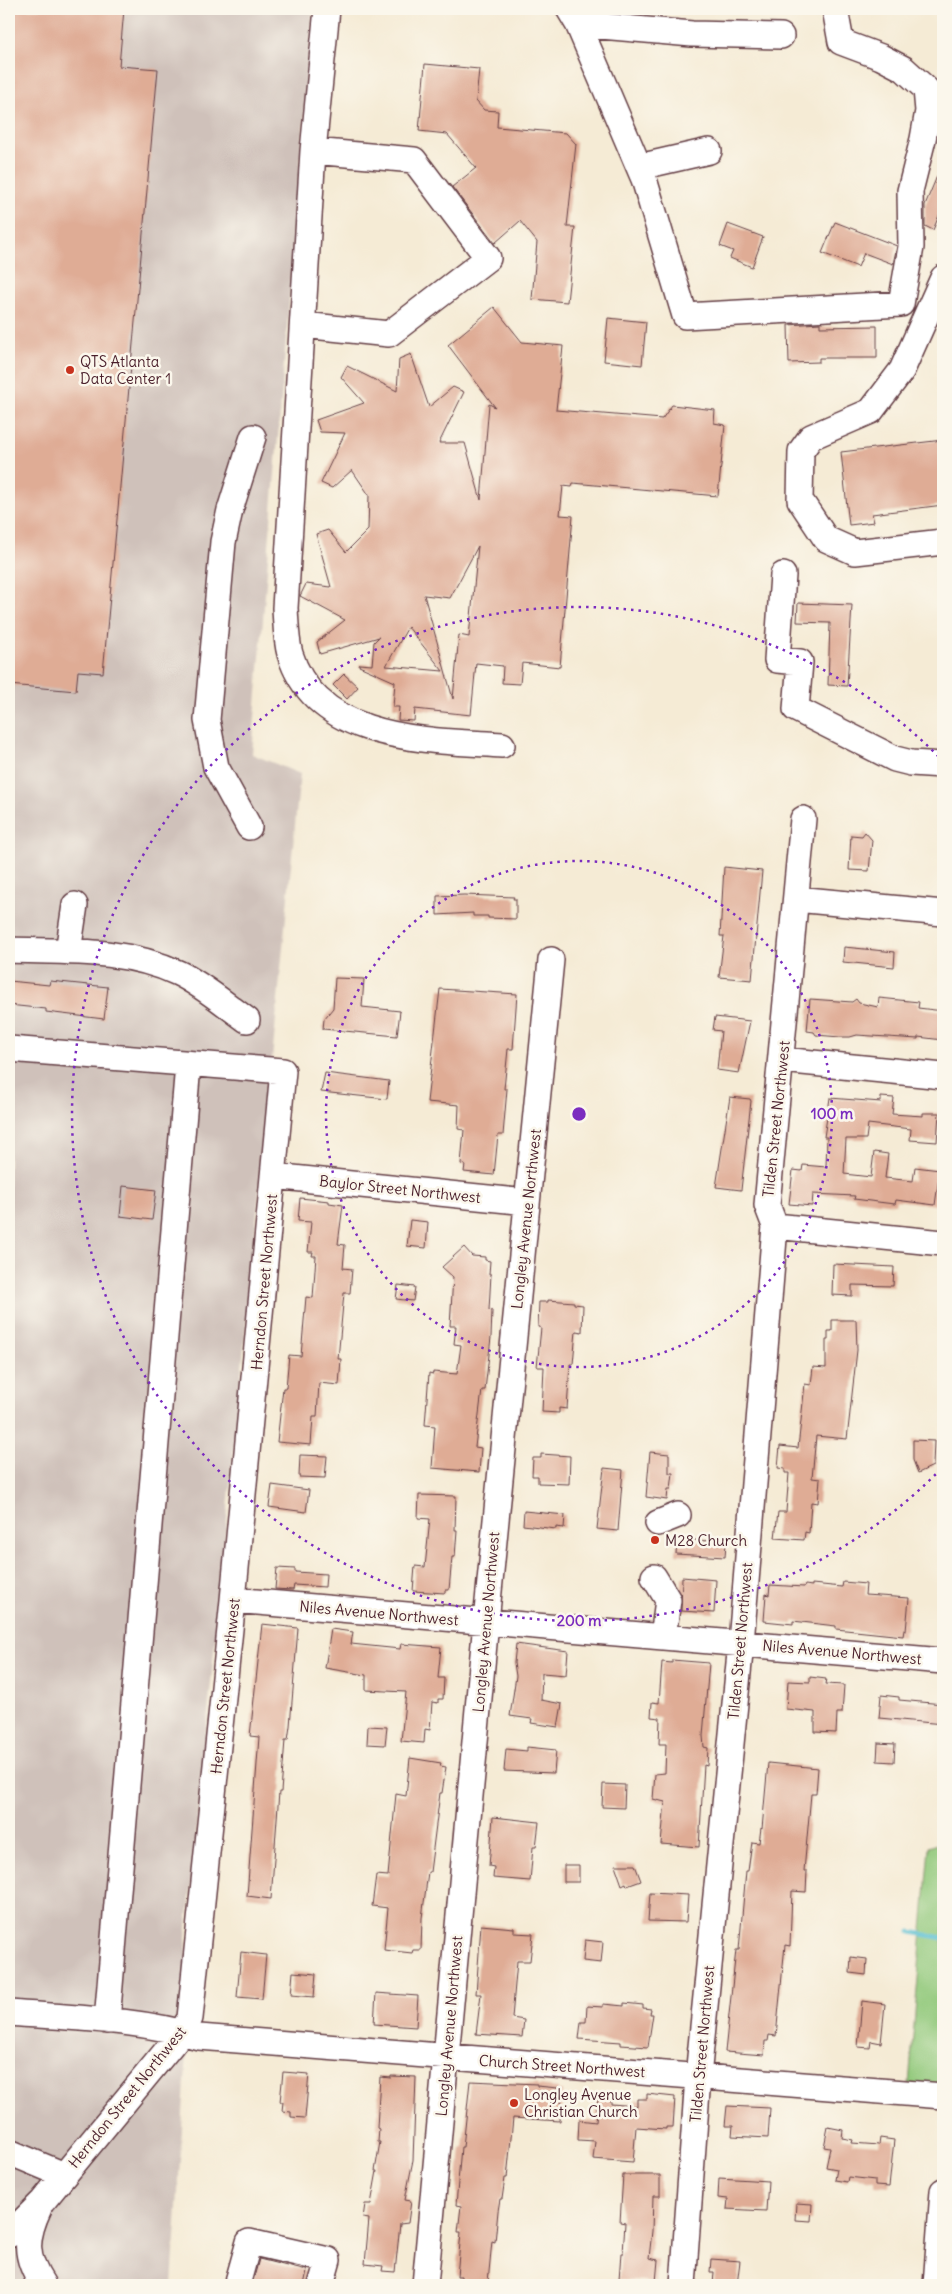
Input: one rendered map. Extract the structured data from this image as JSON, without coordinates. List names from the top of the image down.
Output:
{
  "streets": {
    "street": [
      "Tilden Street Northwest",
      "Baylor Street Northwest",
      "Longley Avenue Northwest",
      "Herndon Street Northwest",
      "Niles Avenue Northwest",
      "Church Street Northwest"
    ]
  },
  "crossings": [
    ["Tilden Street Northwest", "Niles Avenue Northwest"],
    ["Tilden Street Northwest", "Church Street Northwest"],
    ["Baylor Street Northwest", "Longley Avenue Northwest"],
    ["Baylor Street Northwest", "Herndon Street Northwest"],
    ["Longley Avenue Northwest", "Niles Avenue Northwest"],
    ["Longley Avenue Northwest", "Church Street Northwest"],
    ["Herndon Street Northwest", "Niles Avenue Northwest"],
    ["Herndon Street Northwest", "Church Street Northwest"]
  ],
  "places": ["QTS Atlanta Data Center 1", "M28 Church", "Longley Avenue Christian Church"],
  "rings": ["100 m", "200 m"]
}
